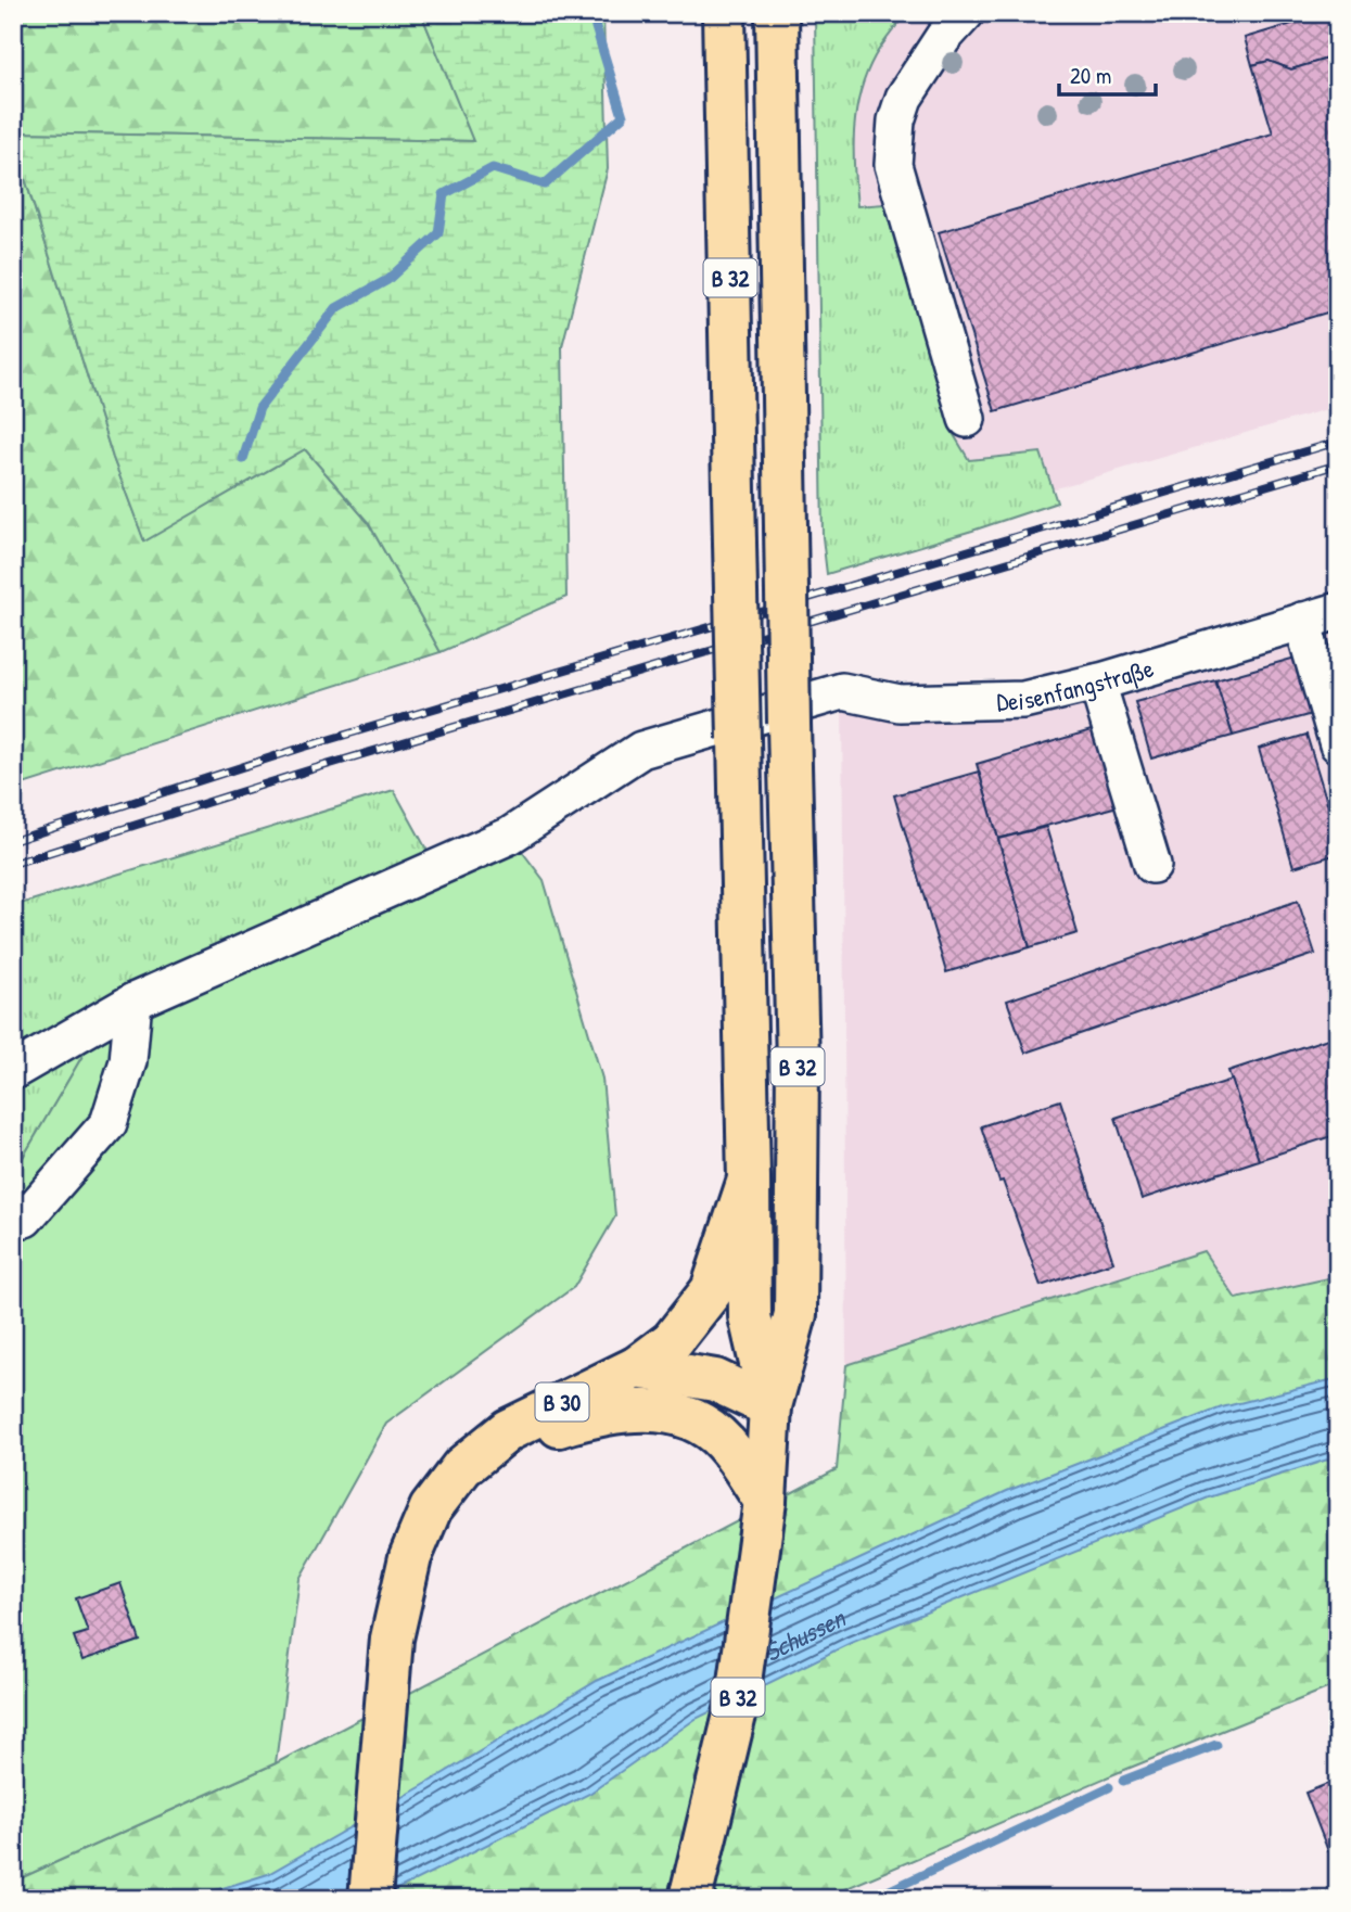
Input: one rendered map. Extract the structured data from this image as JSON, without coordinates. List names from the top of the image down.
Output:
{
  "streets": {
    "main road": ["B 32", "B 30"],
    "street": ["Deisenfangstraße"]
  },
  "crossings": [
    ["B 32", "B 30"]
  ],
  "water": ["Schussen"],
  "scale_bar": "20 m"
}
